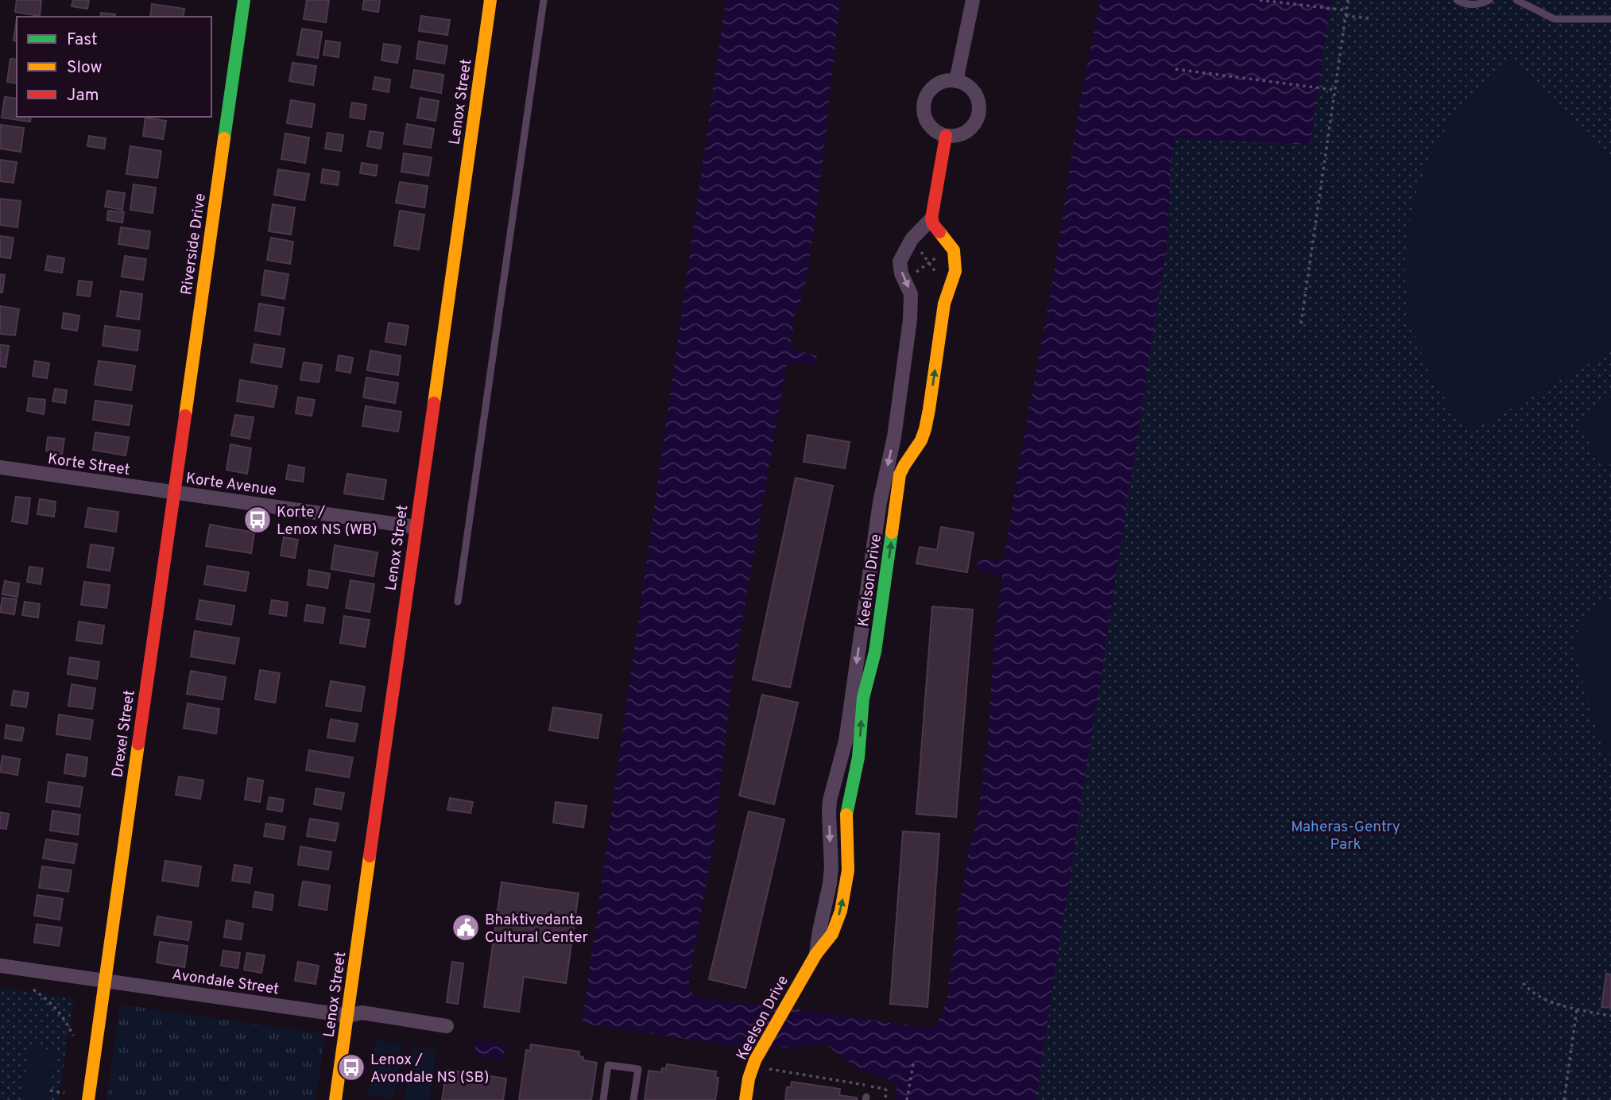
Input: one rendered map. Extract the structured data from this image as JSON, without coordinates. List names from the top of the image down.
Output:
{
  "streets": {
    "street": [
      "Lenox Street",
      "Riverside Drive",
      "Korte Street",
      "Korte Avenue",
      "Keelson Drive",
      "Drexel Street",
      "Avondale Street"
    ]
  },
  "crossings": [
    ["Lenox Street", "Korte Avenue"],
    ["Lenox Street", "Avondale Street"],
    ["Riverside Drive", "Korte Street"],
    ["Riverside Drive", "Korte Avenue"],
    ["Riverside Drive", "Drexel Street"],
    ["Korte Street", "Korte Avenue"],
    ["Korte Street", "Drexel Street"],
    ["Korte Avenue", "Drexel Street"],
    ["Drexel Street", "Avondale Street"]
  ],
  "parks": ["Maheras-Gentry Park"],
  "places": {
    "bus stop": ["Korte / Lenox NS (WB)", "Lenox / Avondale NS (SB)"],
    "public building": ["Bhaktivedanta Cultural Center"]
  },
  "legend": ["Fast", "Slow", "Jam"]
}
